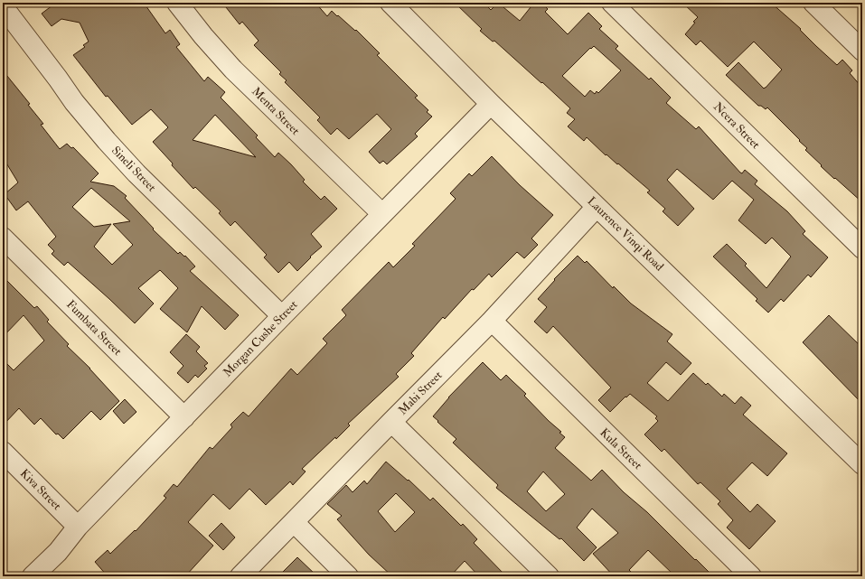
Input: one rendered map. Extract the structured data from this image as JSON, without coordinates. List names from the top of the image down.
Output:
{
  "streets": {
    "street": [
      "Menta Street",
      "Ncera Street",
      "Sineli Street",
      "Laurence Vinqi Road",
      "Fumbata Street",
      "Morgan Cushe Street",
      "Mabi Street",
      "Kula Street",
      "Kiva Street"
    ]
  },
  "crossings": [
    ["Menta Street", "Morgan Cushe Street"],
    ["Sineli Street", "Morgan Cushe Street"],
    ["Laurence Vinqi Road", "Morgan Cushe Street"],
    ["Laurence Vinqi Road", "Mabi Street"],
    ["Fumbata Street", "Morgan Cushe Street"],
    ["Morgan Cushe Street", "Kiva Street"],
    ["Mabi Street", "Kula Street"]
  ]
}
